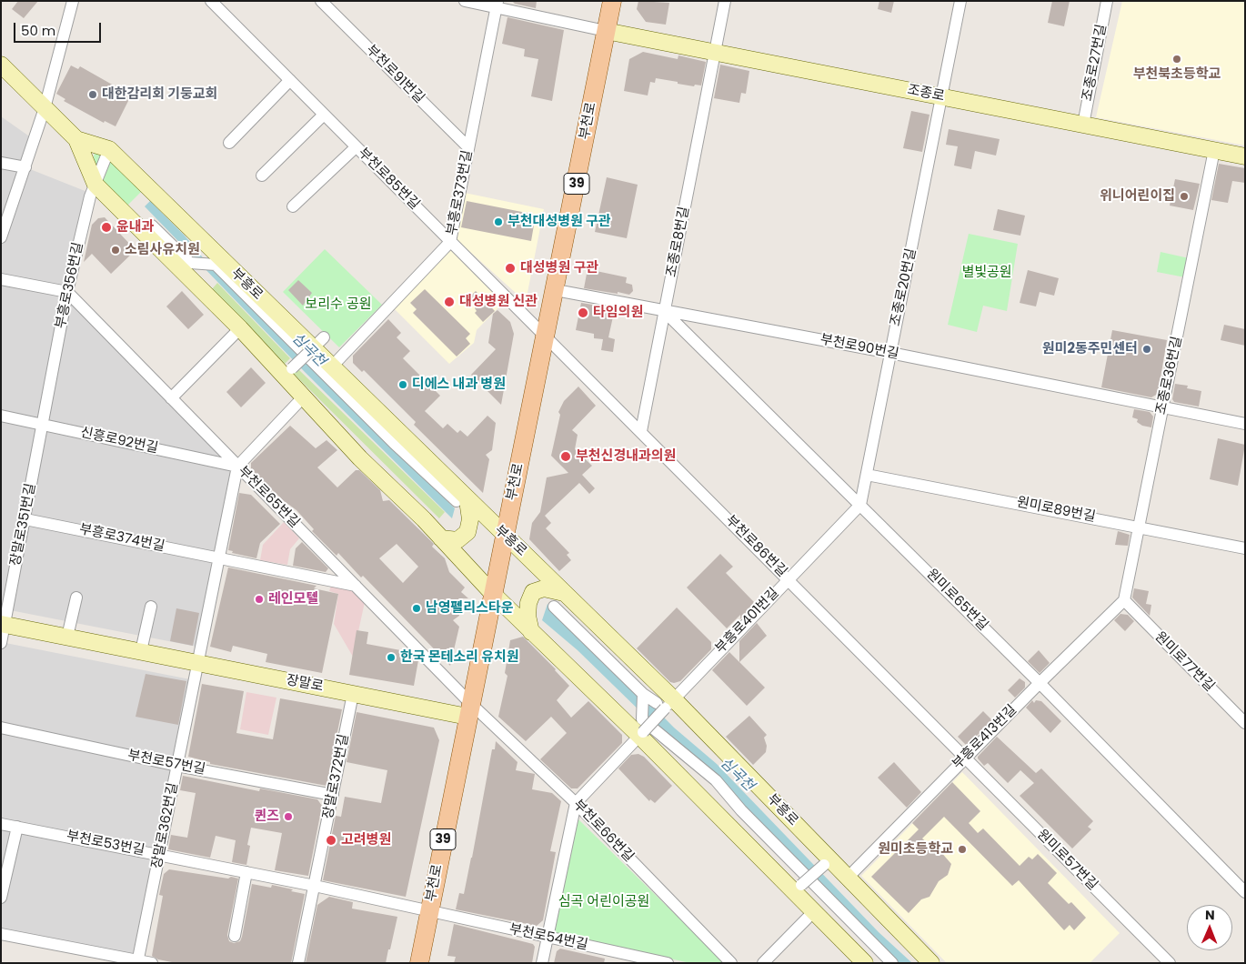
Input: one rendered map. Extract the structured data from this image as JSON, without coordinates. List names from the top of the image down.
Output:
{
  "streets": {
    "main road": ["부천로", "39"],
    "street": [
      "조종로27번길",
      "부천로91번길",
      "조종로",
      "부천로85번길",
      "부흥로373번길",
      "조종로8번길",
      "부흥로",
      "부흥로356번길",
      "조종로20번길",
      "부천로90번길",
      "조종로36번길",
      "신흥로92번길",
      "부천로65번길",
      "원미로89번길",
      "장말로351번길",
      "부흥로374번길",
      "부천로86번길",
      "원미로65번길",
      "부흥로401번길",
      "원미로77번길",
      "장말로",
      "부흥로413번길",
      "부천로57번길",
      "장말로372번길",
      "장말로362번길",
      "부천로66번길",
      "부천로53번길",
      "원미로57번길",
      "부천로54번길"
    ]
  },
  "crossings": [
    ["조종로27번길", "조종로"],
    ["부천로91번길", "부흥로373번길"],
    ["조종로", "부천로"],
    ["조종로", "조종로8번길"],
    ["조종로", "조종로20번길"],
    ["조종로", "조종로36번길"],
    ["부천로", "부천로85번길"],
    ["부천로", "부흥로"],
    ["부천로", "부천로90번길"],
    ["부천로", "부천로65번길"],
    ["부천로", "부천로86번길"],
    ["부천로", "장말로"],
    ["부천로", "부천로66번길"],
    ["부천로", "부천로53번길"],
    ["부천로", "부천로54번길"],
    ["부천로85번길", "부흥로373번길"],
    ["부천로85번길", "부천로86번길"],
    ["부흥로373번길", "부흥로"],
    ["조종로8번길", "부천로90번길"],
    ["조종로8번길", "부천로86번길"],
    ["조종로8번길", "원미로65번길"],
    ["부흥로", "부흥로356번길"],
    ["부흥로", "부흥로401번길"],
    ["부흥로", "부흥로413번길"],
    ["부흥로356번길", "신흥로92번길"],
    ["부흥로356번길", "부천로65번길"],
    ["부흥로356번길", "장말로351번길"],
    ["조종로20번길", "부천로90번길"],
    ["조종로20번길", "원미로89번길"],
    ["조종로20번길", "원미로65번길"],
    ["조종로20번길", "부흥로401번길"],
    ["부천로90번길", "조종로36번길"],
    ["부천로90번길", "원미로65번길"],
    ["조종로36번길", "원미로89번길"],
    ["조종로36번길", "원미로77번길"],
    ["조종로36번길", "부흥로413번길"],
    ["신흥로92번길", "부천로65번길"],
    ["신흥로92번길", "장말로351번길"],
    ["부천로65번길", "부흥로374번길"],
    ["부천로65번길", "장말로"],
    ["부천로65번길", "부천로66번길"],
    ["장말로351번길", "부흥로374번길"],
    ["장말로351번길", "장말로"],
    ["부천로86번길", "부흥로401번길"],
    ["부천로86번길", "부흥로413번길"],
    ["부천로86번길", "원미로57번길"],
    ["원미로65번길", "부흥로401번길"],
    ["원미로65번길", "부흥로413번길"],
    ["부흥로401번길", "부천로66번길"],
    ["원미로77번길", "부흥로413번길"],
    ["장말로", "장말로372번길"],
    ["장말로", "장말로362번길"],
    ["장말로", "부천로66번길"],
    ["부흥로413번길", "원미로57번길"],
    ["부천로57번길", "장말로372번길"],
    ["부천로57번길", "장말로362번길"],
    ["장말로372번길", "부천로53번길"],
    ["장말로362번길", "부천로53번길"],
    ["부천로53번길", "부천로54번길"]
  ],
  "water": ["심곡천"],
  "parks": ["별빛공원", "보리수 공원", "심곡 어린이공원"],
  "places": [
    "부천북초등학교",
    "대한감리회 기둥교회",
    "위니어린이집",
    "부천대성병원 구관",
    "윤내과",
    "소림사유치원",
    "대성병원 구관",
    "대성병원 신관",
    "타임의원",
    "원미2동주민센터",
    "디에스 내과 병원",
    "부천신경내과의원",
    "레인모텔",
    "남영펠리스타운",
    "한국 몬테소리 유치원",
    "퀸즈",
    "고려병원",
    "원미초등학교"
  ],
  "scale_bar": "50 m",
  "north": "top"
}
